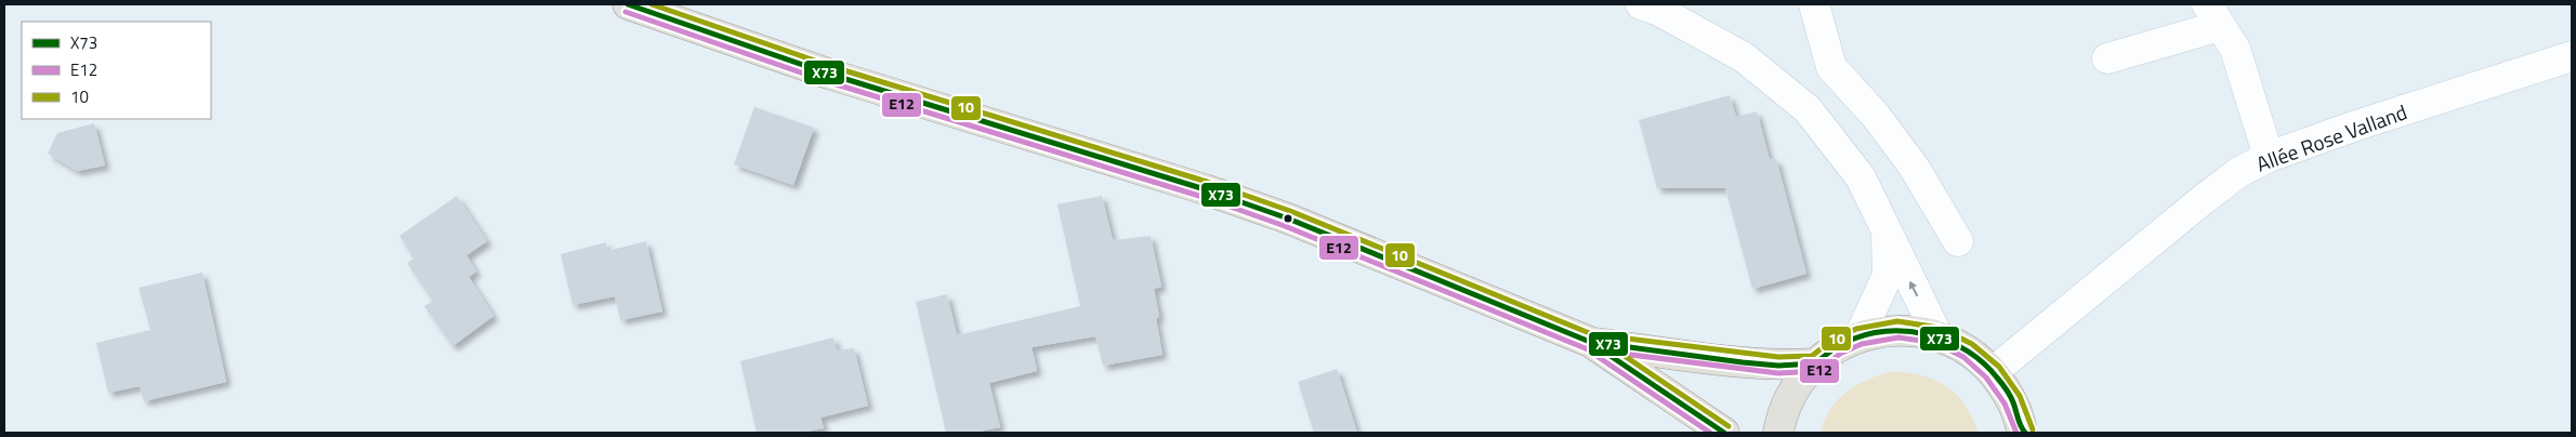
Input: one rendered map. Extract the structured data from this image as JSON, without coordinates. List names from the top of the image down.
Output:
{
  "streets": {
    "street": ["Allée Rose Valland"]
  },
  "lines": ["transit line X73", "transit line 10", "transit line E12"],
  "legend": ["X73", "E12", "10"]
}
